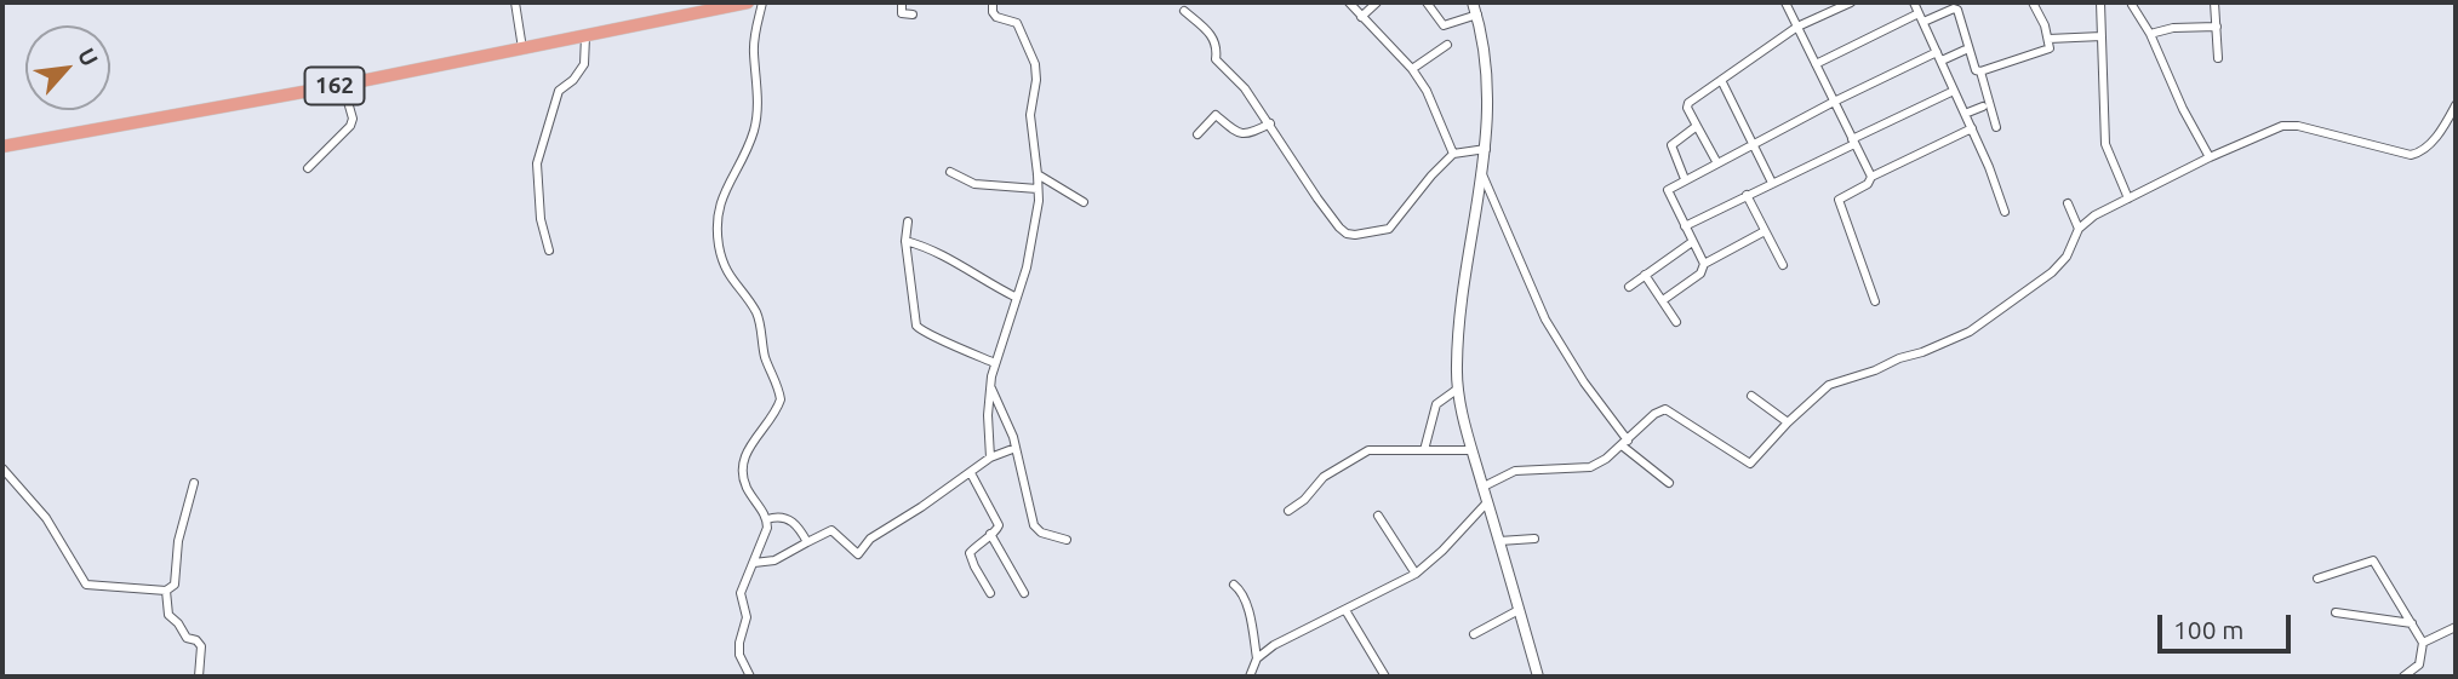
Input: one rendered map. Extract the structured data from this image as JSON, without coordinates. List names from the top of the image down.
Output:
{
  "streets": {
    "main road": ["162"]
  },
  "scale_bar": "100 m",
  "north": "top right"
}
